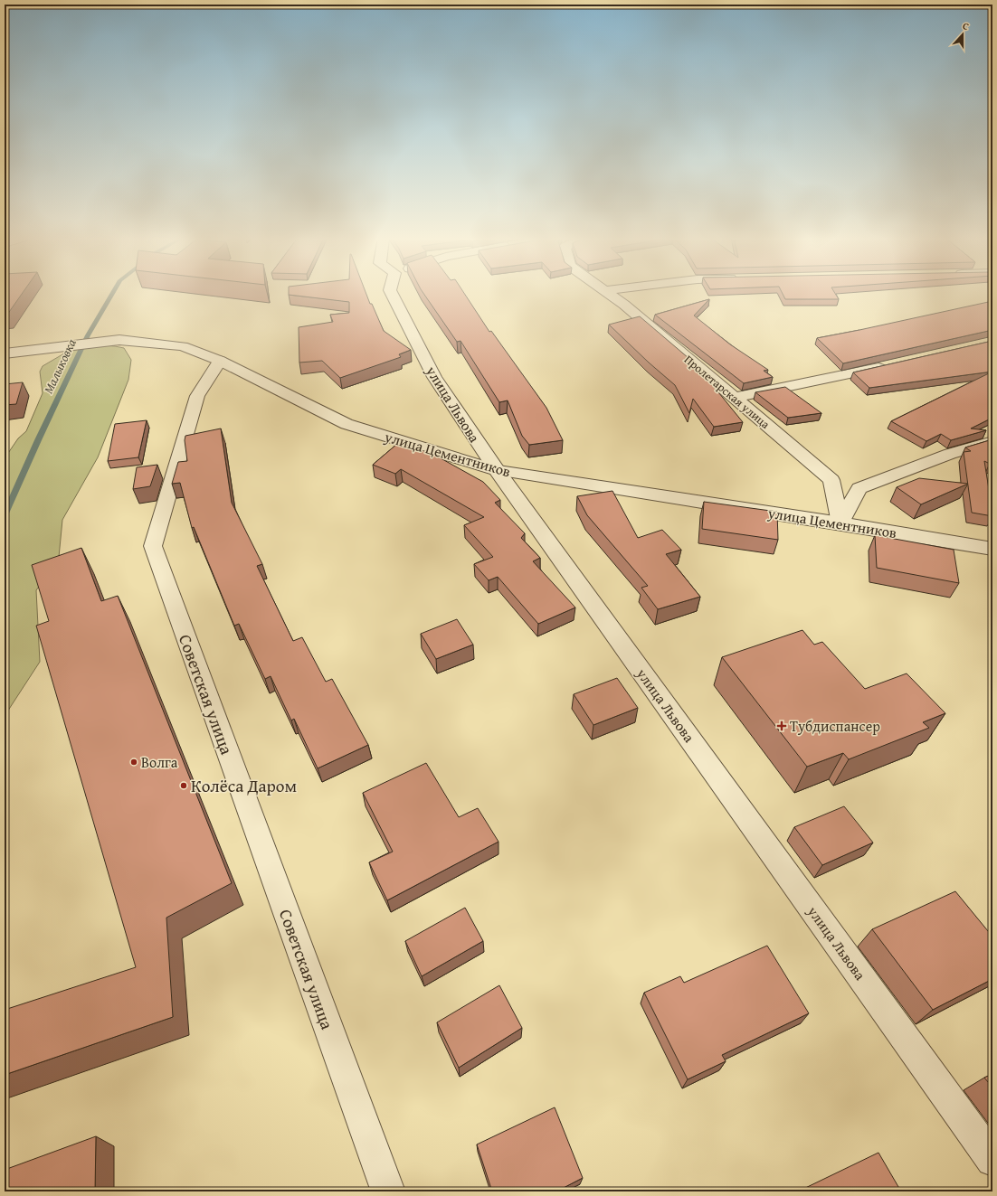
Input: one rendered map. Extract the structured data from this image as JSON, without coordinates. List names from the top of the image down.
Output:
{
  "streets": {
    "street": [
      "Пролетарская улица",
      "улица Львова",
      "улица Цементников",
      "Советская улица"
    ]
  },
  "crossings": [
    ["Пролетарская улица", "улица Цементников"],
    ["улица Львова", "улица Цементников"],
    ["улица Цементников", "Советская улица"]
  ],
  "water": ["Малыковка"],
  "places": {
    "health": ["Тубдиспансер"],
    "other": ["Волга", "Колёса Даром"]
  },
  "north": "top"
}
